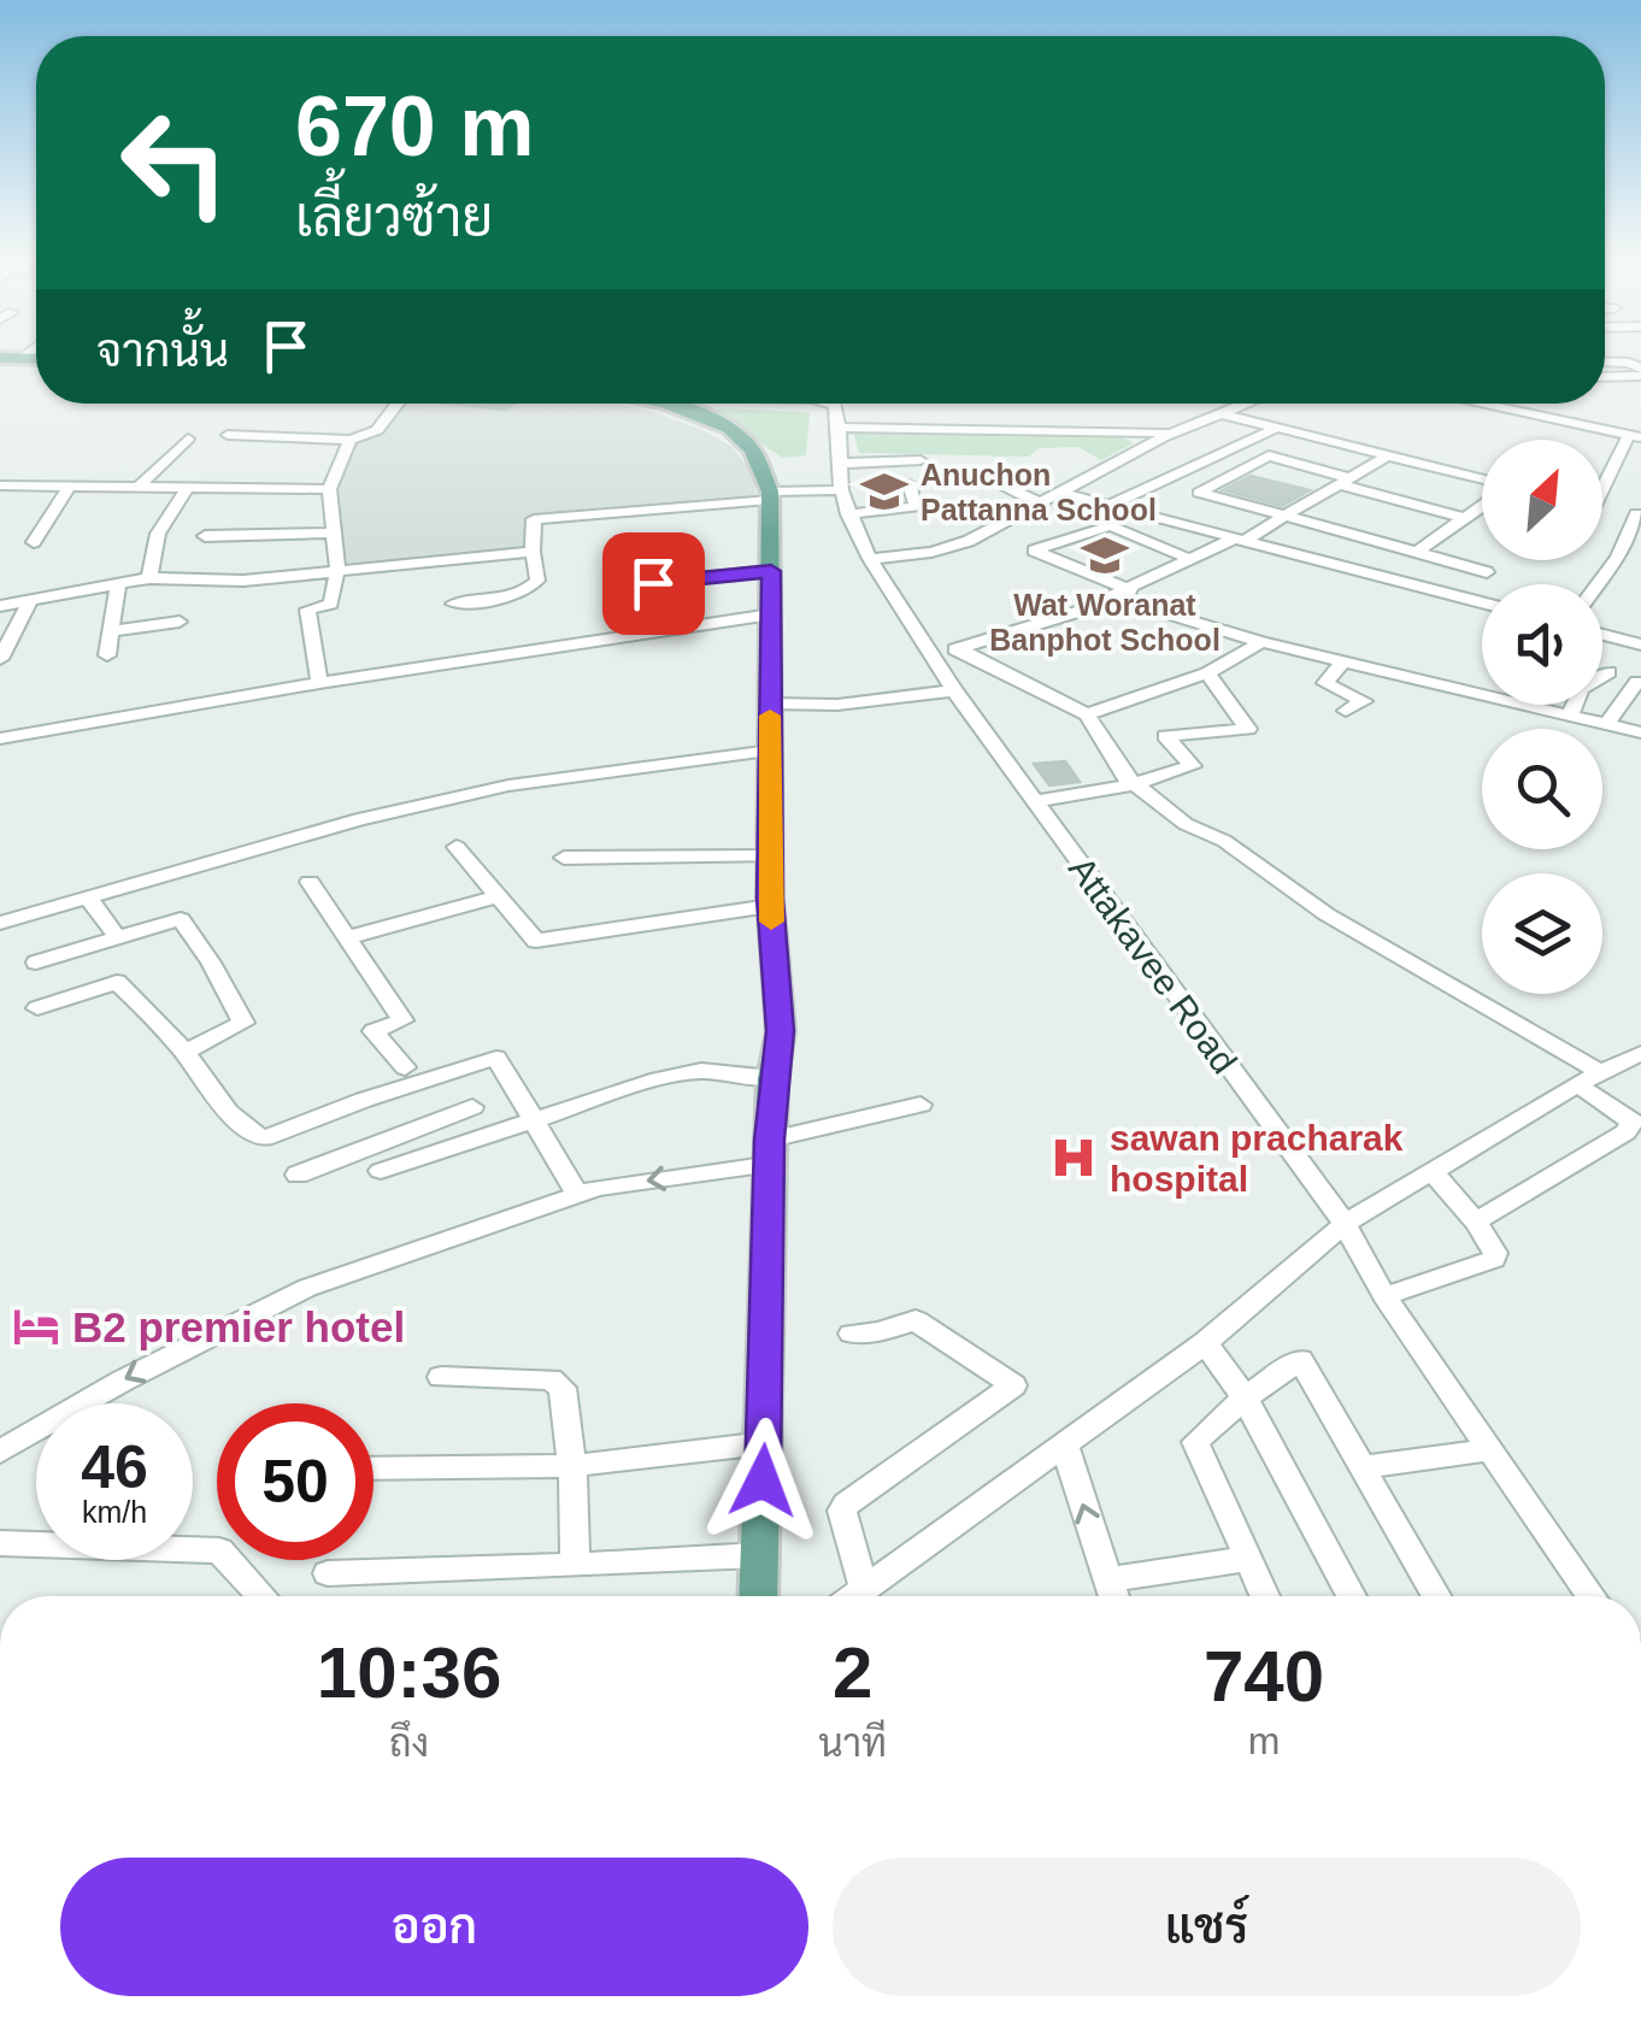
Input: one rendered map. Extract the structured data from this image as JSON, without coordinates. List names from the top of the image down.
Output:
{
  "streets": {
    "street": ["Attakavee Road"]
  },
  "places": {
    "school or university": ["Anuchon Pattanna School", "Wat Woranat Banphot School"],
    "hospital": ["sawan pracharak hospital"],
    "hotel": ["B2 premier hotel"]
  },
  "north": "top right",
  "page": {
    "turn": ["670 m", "เลี้ยวซ้าย"],
    "then": "จากนั้น",
    "speed": "46 km/h",
    "limit": "50",
    "eta": [
      "10:36",
      "ถึง",
      "2",
      "นาที",
      "740",
      "m"
    ],
    "buttons": ["ออก", "แชร์"]
  }
}
